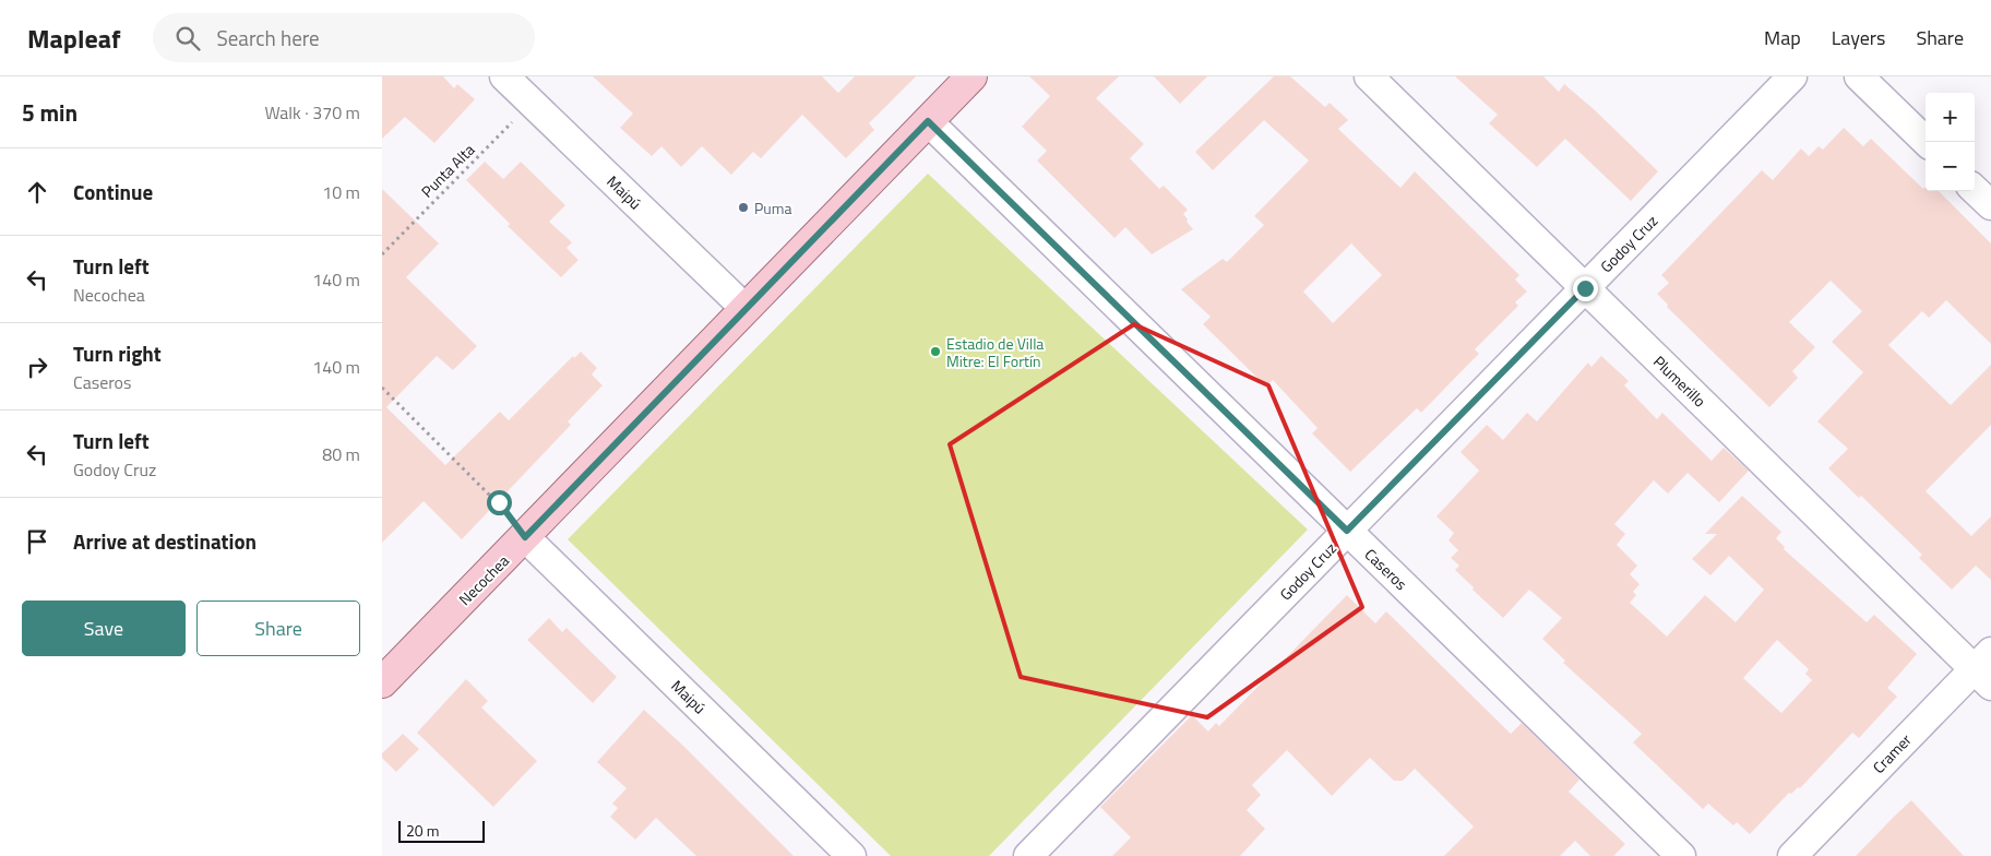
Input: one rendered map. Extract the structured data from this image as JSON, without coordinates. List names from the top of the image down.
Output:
{
  "streets": {
    "main road": ["Necochea"],
    "street": [
      "Maipú",
      "Godoy Cruz",
      "Plumerillo",
      "Caseros",
      "Cramer"
    ],
    "path": ["Punta Alta"]
  },
  "crossings": [
    ["Punta Alta", "Maipú"],
    ["Maipú", "Necochea"],
    ["Godoy Cruz", "Plumerillo"],
    ["Godoy Cruz", "Caseros"],
    ["Plumerillo", "Cramer"],
    ["Caseros", "Necochea"]
  ],
  "places": ["Puma", "Estadio de Villa Mitre: El Fortín"],
  "scale_bar": "20 m",
  "page": {
    "header": "Mapleaf",
    "search": "Search here",
    "nav": ["Map", "Layers", "Share"],
    "heading": ["5 min", "Walk · 370 m"],
    "map_buttons": ["+", "−"],
    "list": [
      ["Continue", "10 m"],
      ["Turn left", "Necochea", "140 m"],
      ["Turn right", "Caseros", "140 m"],
      ["Turn left", "Godoy Cruz", "80 m"],
      "Arrive at destination"
    ],
    "buttons": ["Save", "Share"],
    "scale": "20 m"
  }
}
